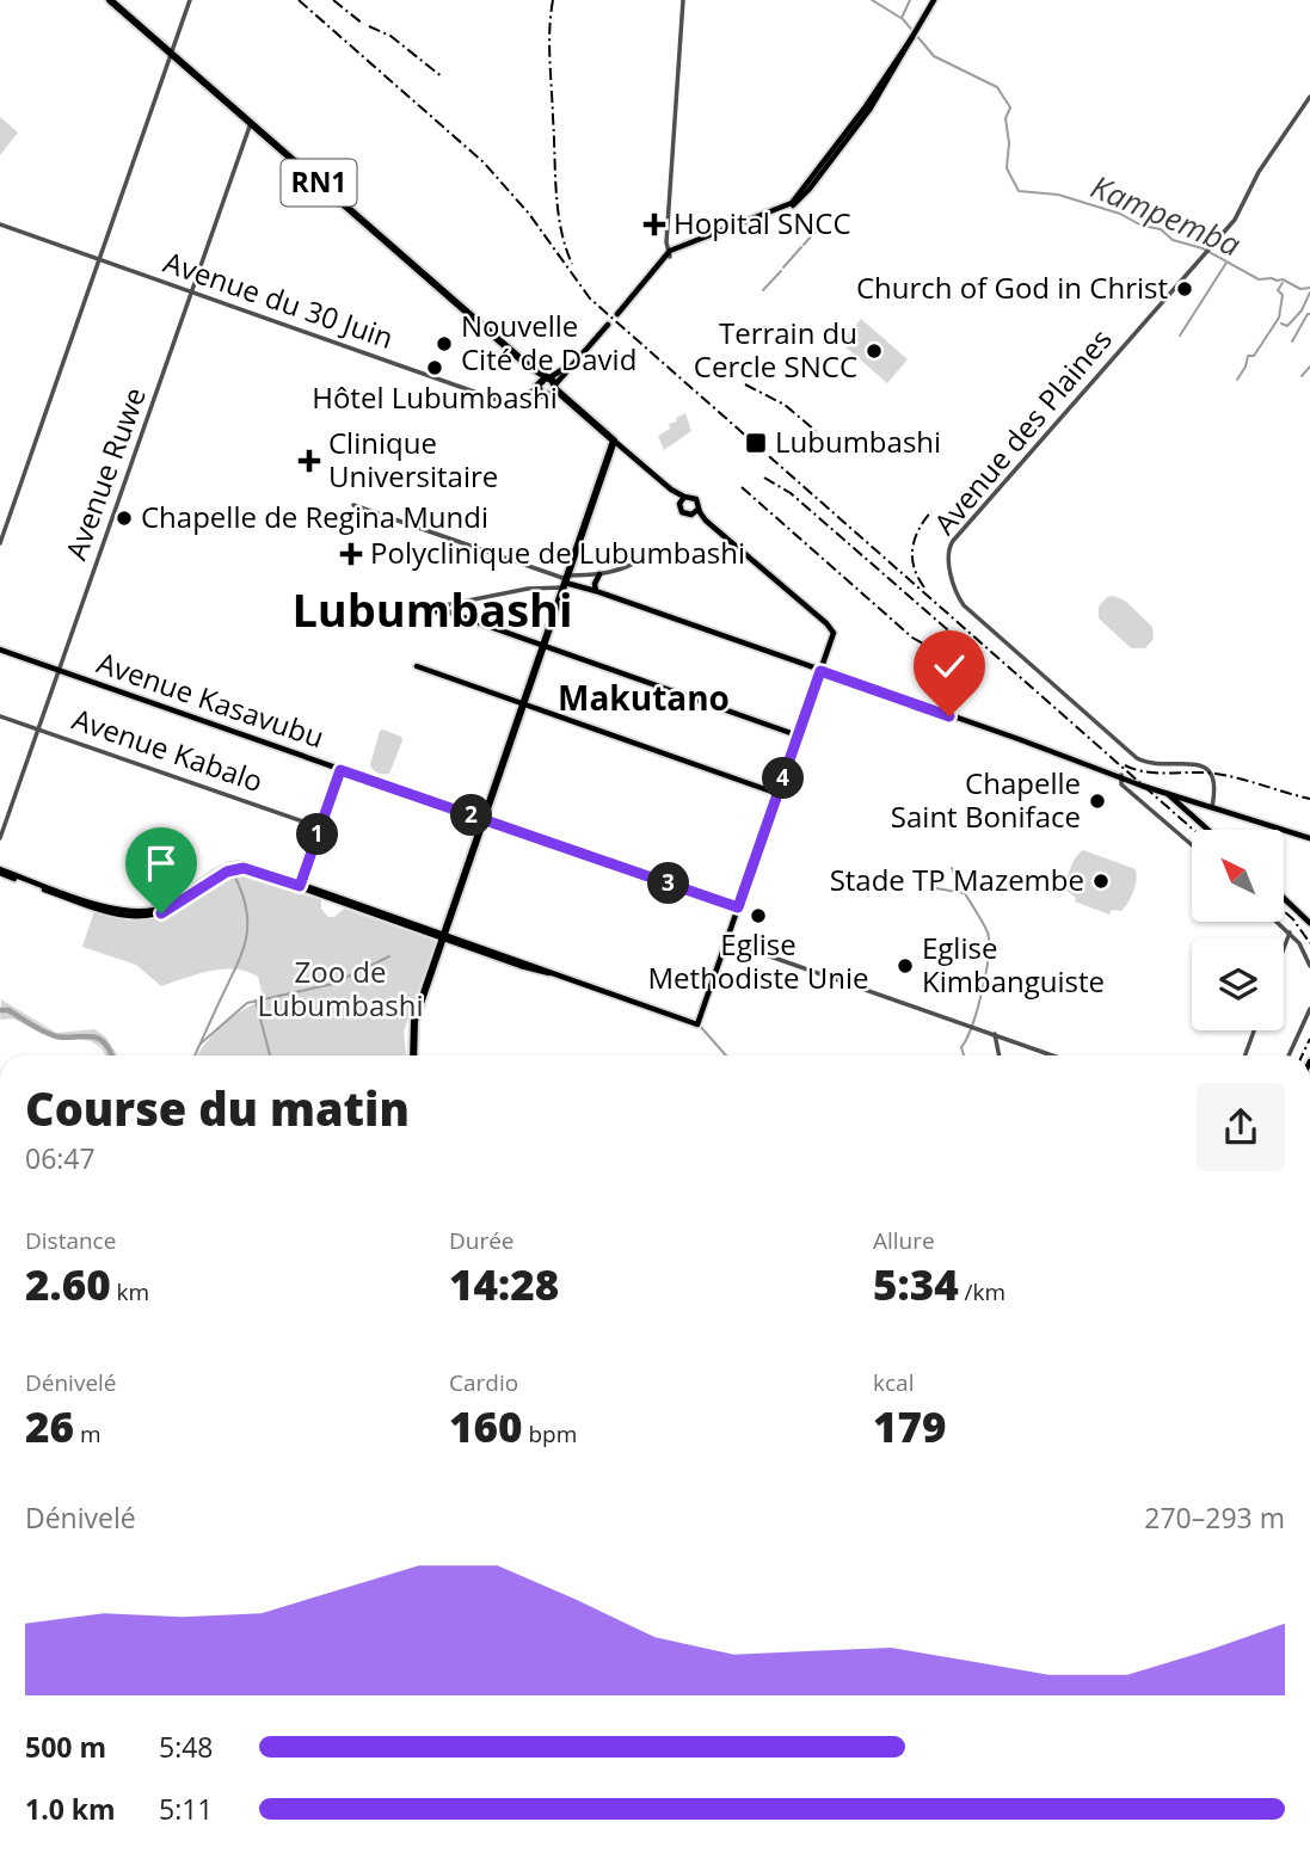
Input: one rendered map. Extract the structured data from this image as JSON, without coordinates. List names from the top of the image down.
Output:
{
  "streets": {
    "highway": ["RN1"],
    "main road": ["Avenue Kasavubu"],
    "street": [
      "Avenue du 30 Juin",
      "Avenue des Plaines",
      "Avenue Ruwe",
      "Avenue Kabalo"
    ]
  },
  "crossings": [
    ["RN1", "Avenue Ruwe"],
    ["Avenue du 30 Juin", "Avenue Ruwe"],
    ["Avenue Ruwe", "Avenue Kasavubu"],
    ["Avenue Ruwe", "Avenue Kabalo"]
  ],
  "districts": ["Lubumbashi", "Makutano"],
  "water": ["Kampemba"],
  "parks": ["Zoo de Lubumbashi"],
  "places": {
    "health": ["Hopital SNCC", "Clinique Universitaire", "Polyclinique de Lubumbashi"],
    "other": [
      "Church of God in Christ",
      "Nouvelle Cité de David",
      "Terrain du Cercle SNCC",
      "Hôtel Lubumbashi",
      "Chapelle de Regina Mundi",
      "Chapelle Saint Boniface",
      "Stade TP Mazembe",
      "Eglise Methodiste Unie",
      "Eglise Kimbanguiste"
    ],
    "transit": ["Lubumbashi"]
  },
  "north": "top left",
  "page": {
    "pins": [
      "4",
      "2",
      "1",
      "3"
    ],
    "heading": ["Course du matin", "06:47"],
    "stats": [
      ["Distance", "2.60 km"],
      ["Durée", "14:28"],
      ["Allure", "5:34 /km"],
      ["Dénivelé", "26 m"],
      ["Cardio", "160 bpm"],
      ["kcal", "179"]
    ],
    "chart": ["Dénivelé", "270–293 m"],
    "list": [
      {
        "name": "500 m",
        "note": "5:48"
      },
      {
        "name": "1.0 km",
        "note": "5:11"
      }
    ]
  }
}
